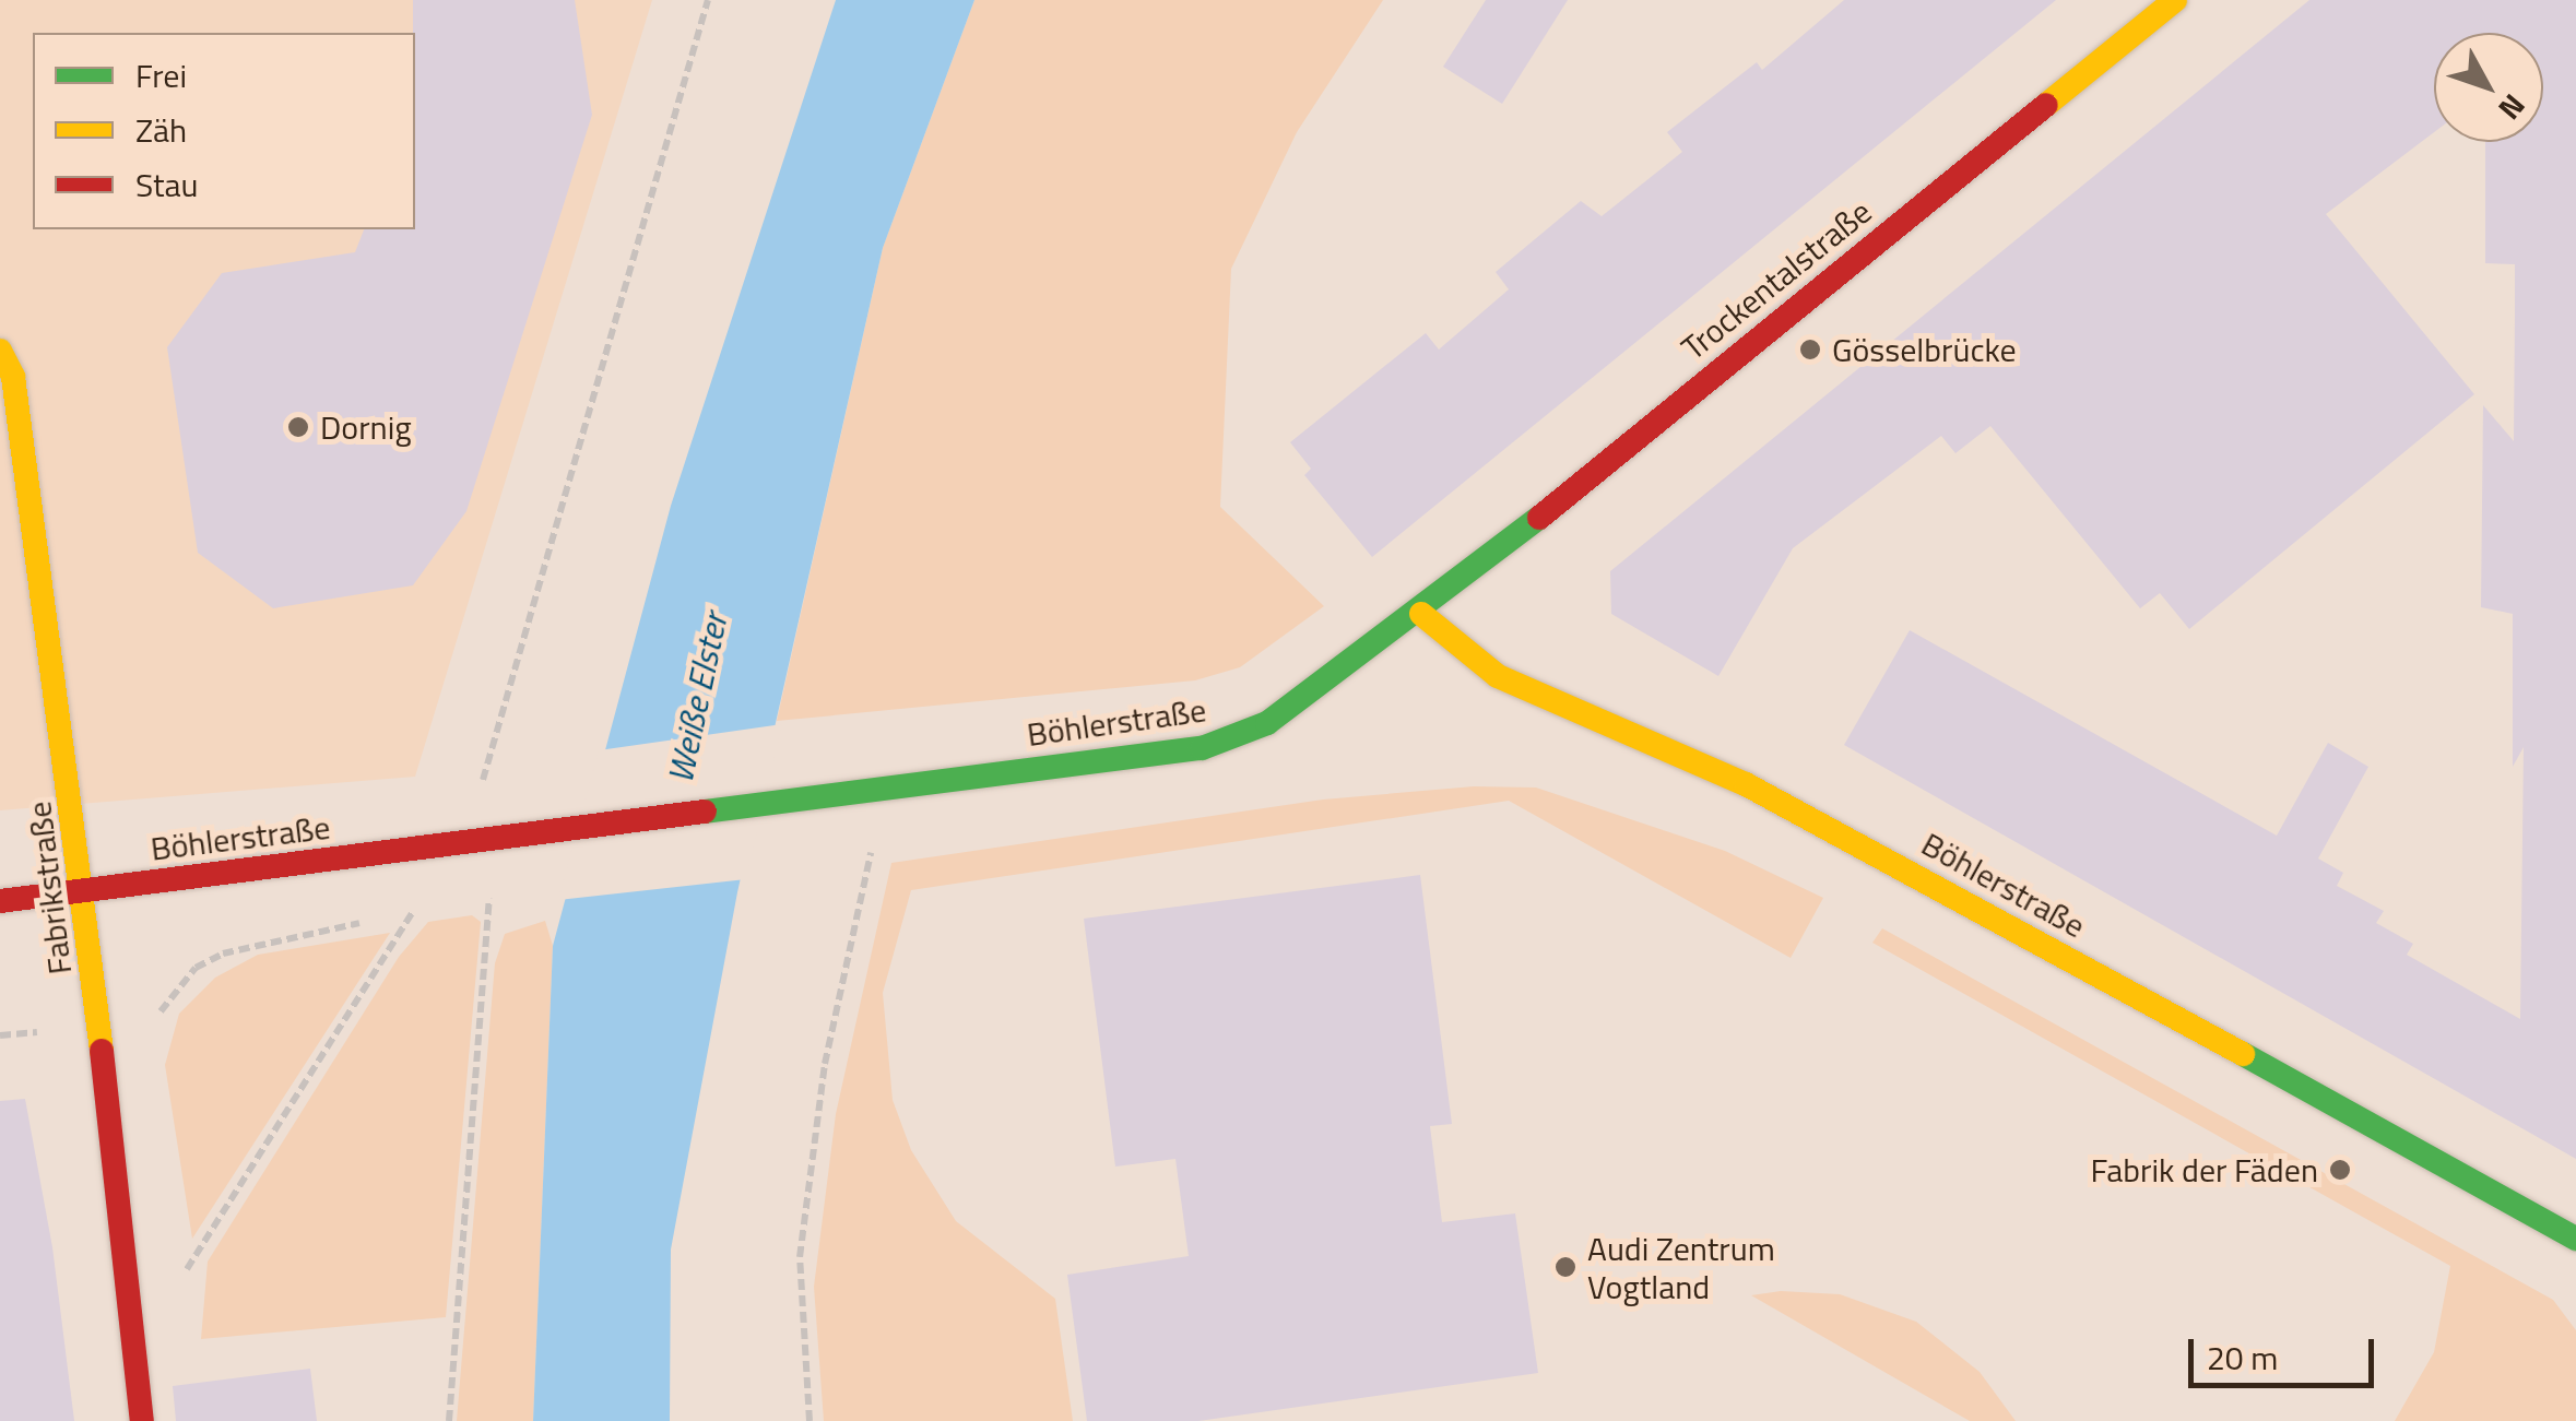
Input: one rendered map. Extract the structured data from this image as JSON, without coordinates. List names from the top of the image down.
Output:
{
  "streets": {
    "main road": ["Trockentalstraße", "Böhlerstraße", "Fabrikstraße"]
  },
  "crossings": [
    ["Trockentalstraße", "Böhlerstraße"],
    ["Böhlerstraße", "Fabrikstraße"]
  ],
  "water": ["Weiße Elster"],
  "places": [
    "Gösselbrücke",
    "Dornig",
    "Fabrik der Fäden",
    "Audi Zentrum Vogtland"
  ],
  "legend": ["Frei", "Zäh", "Stau"],
  "scale_bar": "20 m",
  "north": "bottom right"
}
